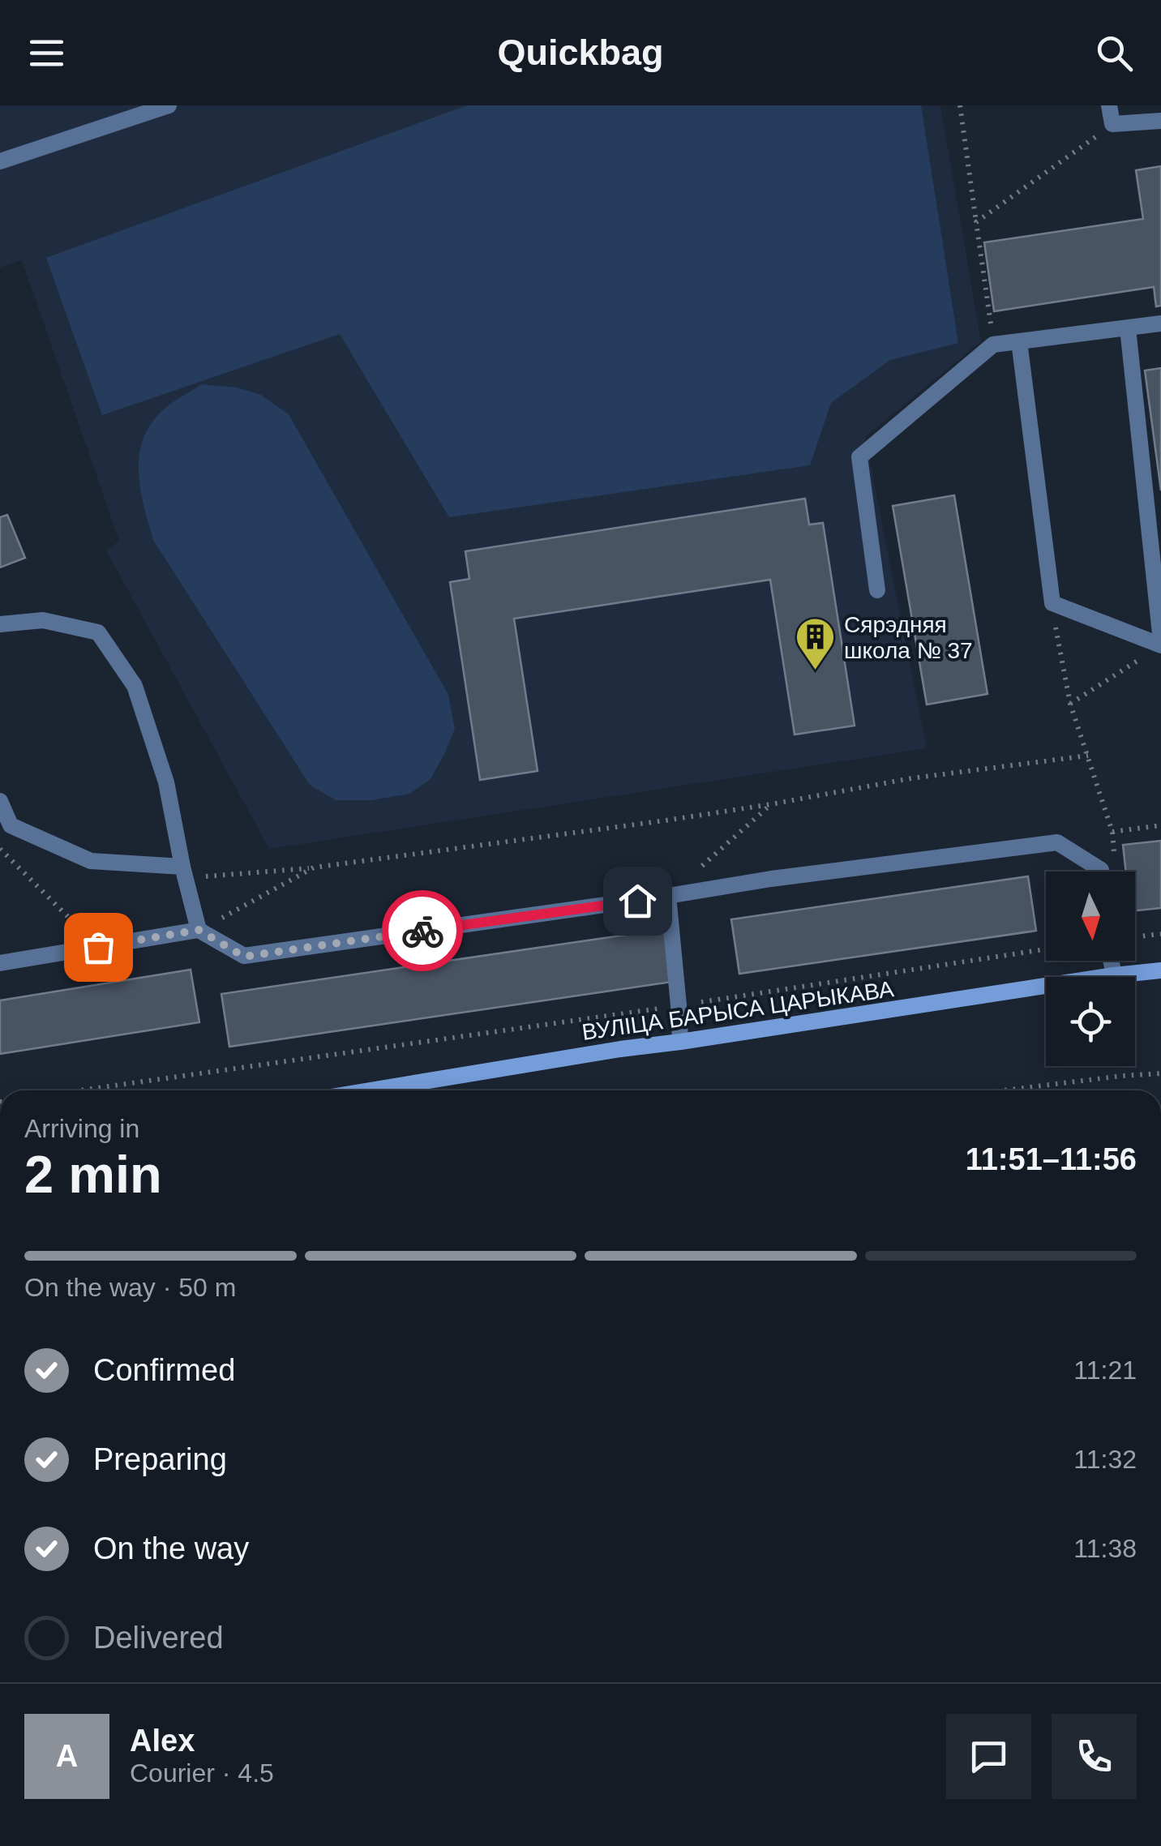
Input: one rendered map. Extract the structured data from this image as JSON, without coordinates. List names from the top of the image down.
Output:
{
  "streets": {
    "main road": ["ВУЛІЦА БАРЫСА ЦАРЫКАВА"]
  },
  "places": {
    "building": ["Сярэдняя школа № 37"]
  },
  "north": "bottom",
  "page": {
    "header": "Quickbag",
    "heading": ["2 min", "Arriving in", "11:51–11:56"],
    "panel": ["Alex", "Courier · 4.5"],
    "bar": "On the way · 50 m",
    "list": [
      ["Confirmed", "11:21"],
      ["Preparing", "11:32"],
      ["On the way", "11:38"],
      "Delivered"
    ],
    "round": "A"
  }
}
